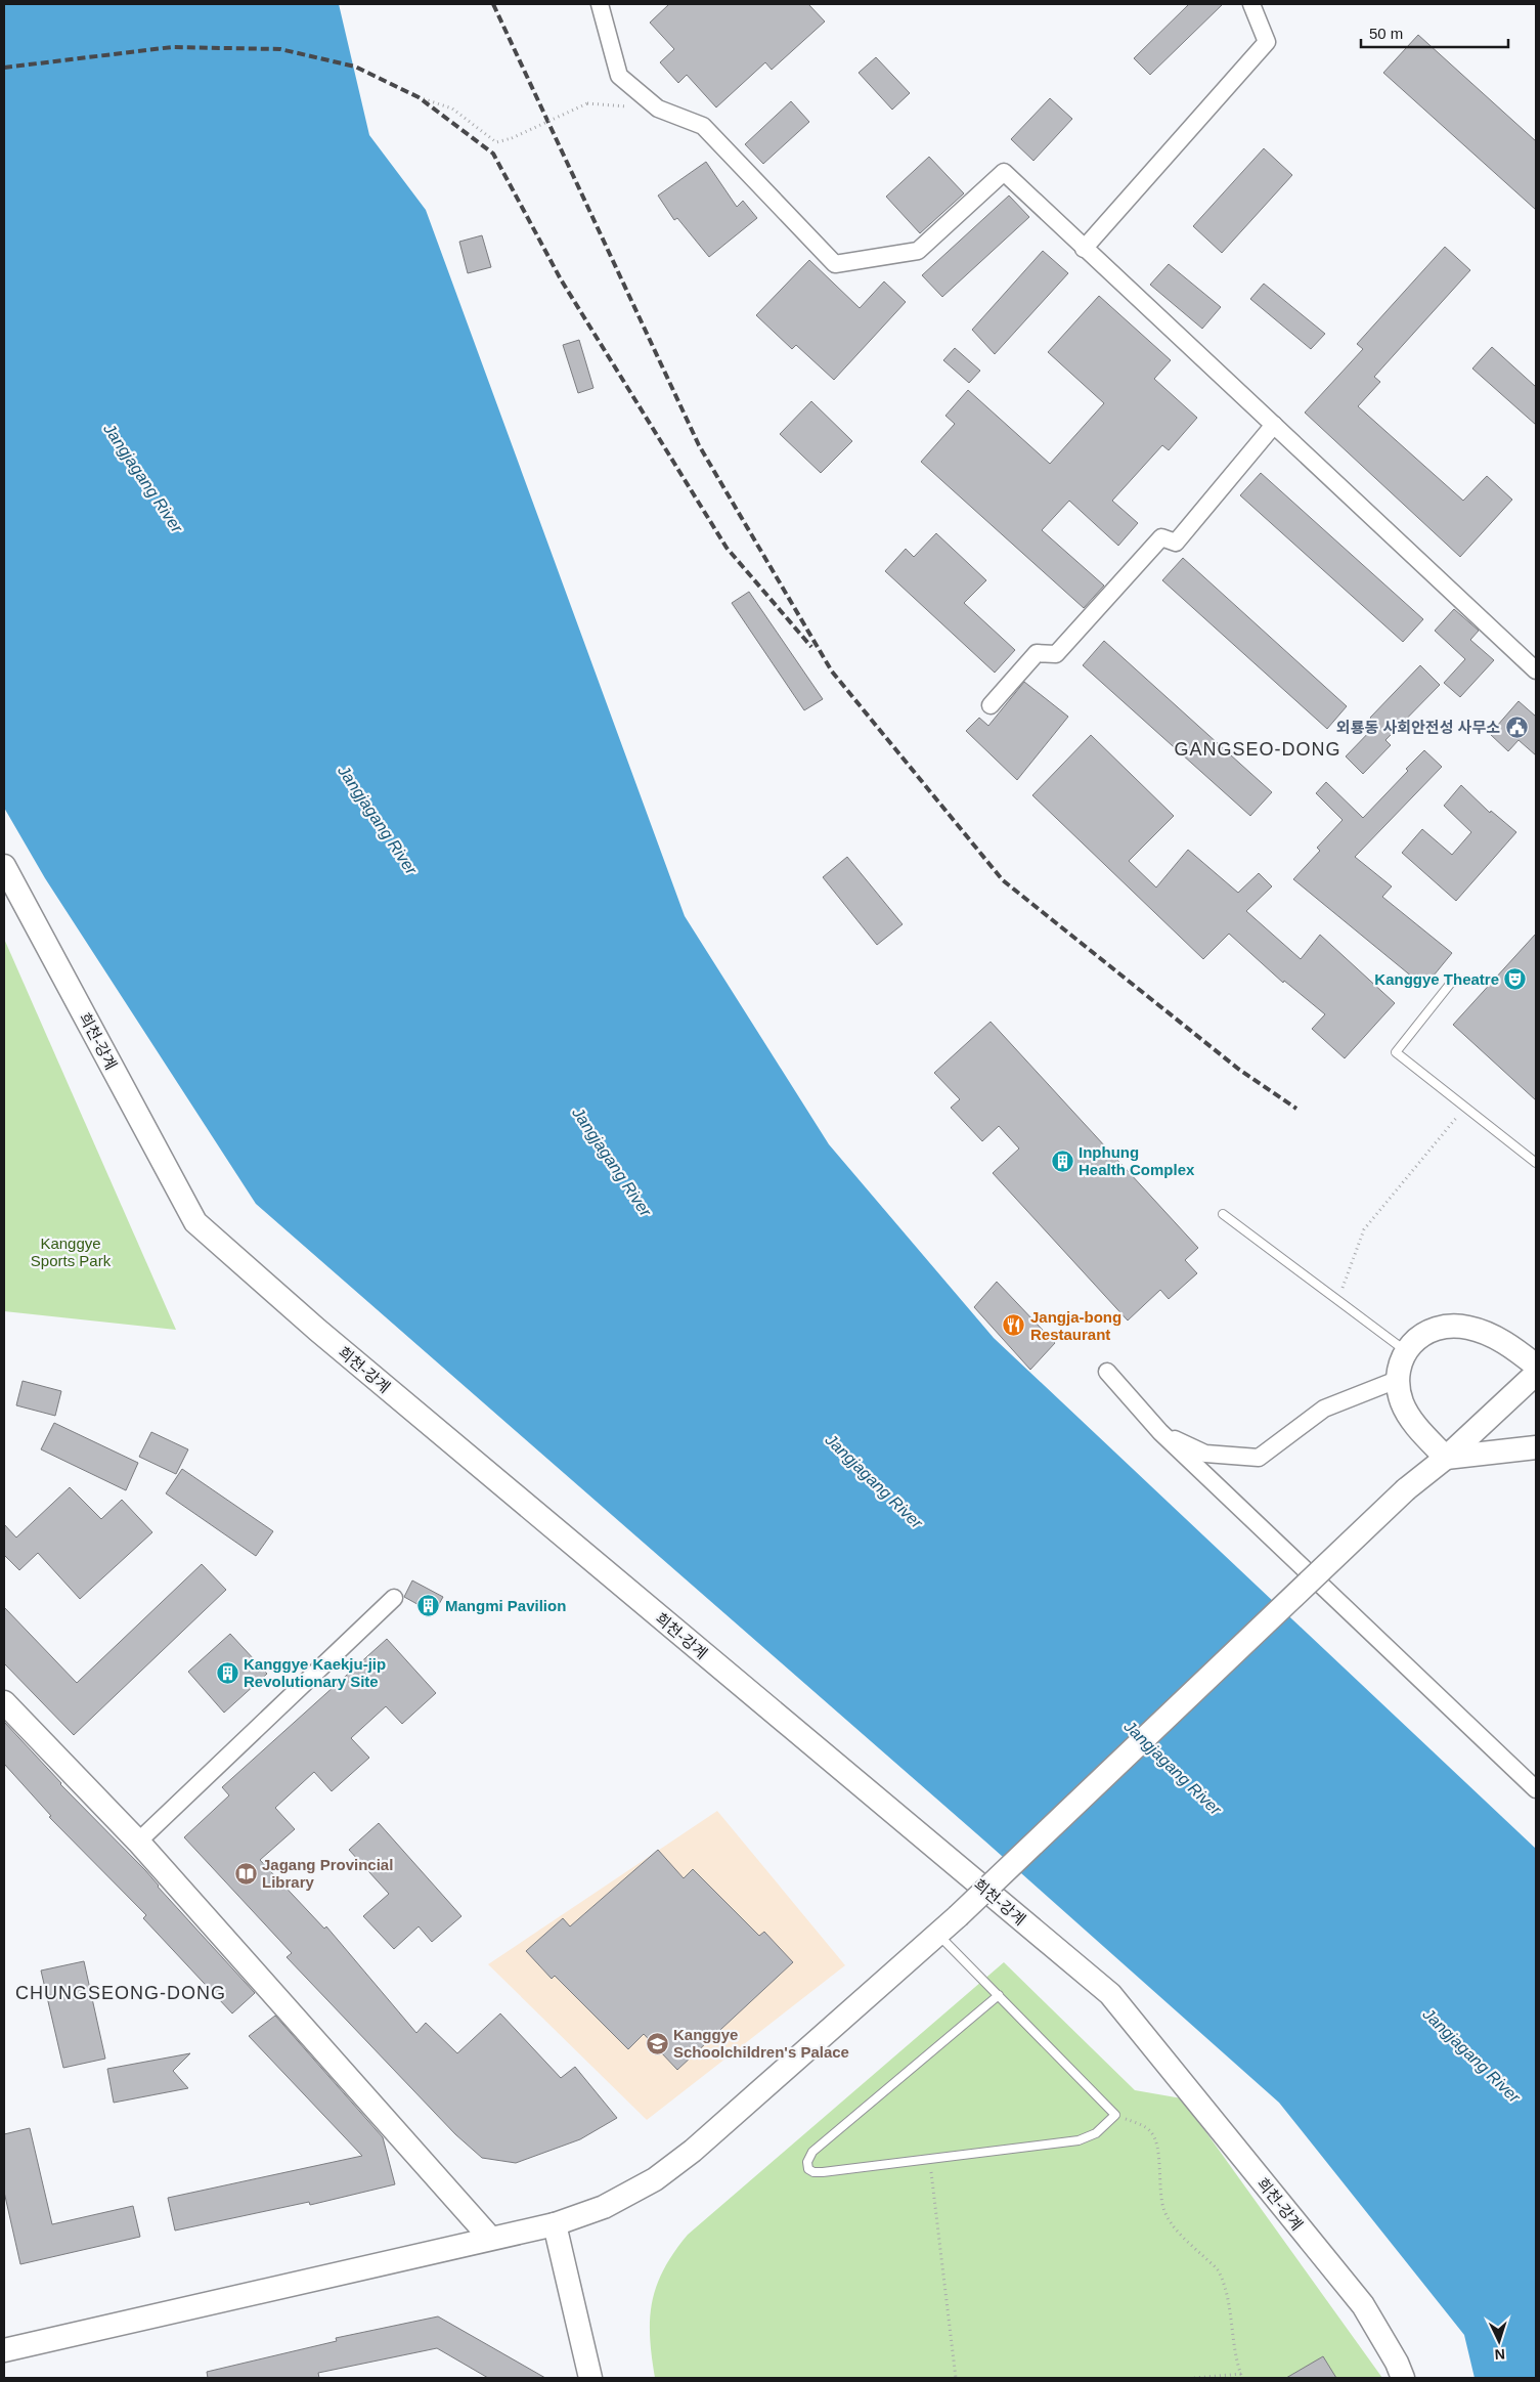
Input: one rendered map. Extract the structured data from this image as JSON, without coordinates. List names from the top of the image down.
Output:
{
  "streets": {
    "main road": ["희천-강계"]
  },
  "districts": ["GANGSEO-DONG", "CHUNGSEONG-DONG"],
  "water": ["Jangjagang River"],
  "parks": ["Kanggye Sports Park"],
  "places": {
    "public building": ["외룡동 사회안전성 사무소"],
    "theatre": ["Kanggye Theatre"],
    "building": ["Inphung Health Complex", "Mangmi Pavilion", "Kanggye Kaekju-jip Revolutionary Site"],
    "restaurant": ["Jangja-bong Restaurant"],
    "library": ["Jagang Provincial Library"],
    "school or university": ["Kanggye Schoolchildren's Palace"]
  },
  "scale_bar": "50 m",
  "north": "bottom"
}
